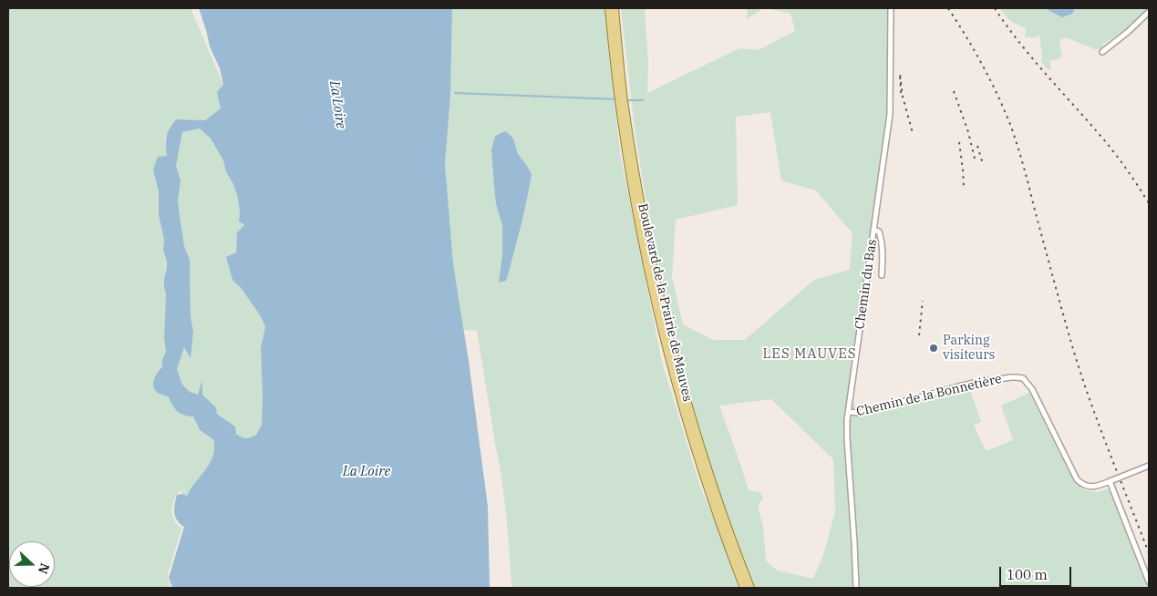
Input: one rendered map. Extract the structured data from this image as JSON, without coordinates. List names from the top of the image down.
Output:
{
  "streets": {
    "main road": ["Boulevard de la Prairie de Mauves"],
    "street": ["Chemin du Bas", "Chemin de la Bonnetière"]
  },
  "crossings": [
    ["Chemin du Bas", "Chemin de la Bonnetière"]
  ],
  "districts": ["LES MAUVES"],
  "water": ["La Loire"],
  "places": ["Parking visiteurs"],
  "scale_bar": "100 m",
  "north": "right"
}
